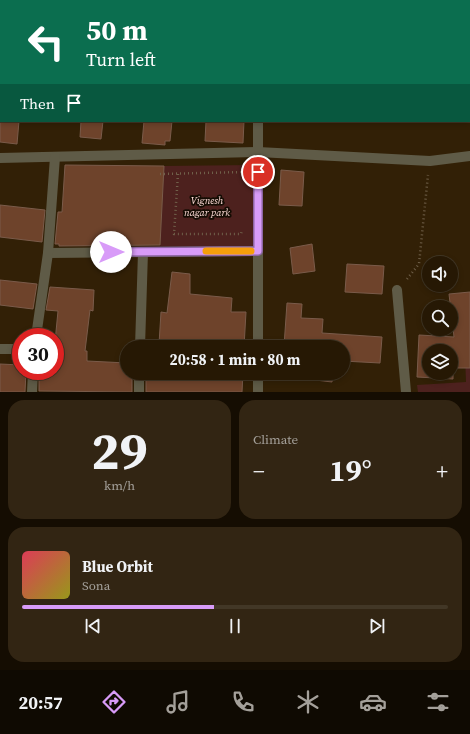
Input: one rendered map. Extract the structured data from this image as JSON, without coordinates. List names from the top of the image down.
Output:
{
  "parks": ["Vignesh nagar park"],
  "page": {
    "turn": ["50 m", "Turn left"],
    "then": "Then",
    "limit": "30",
    "trip": "20:58 · 1 min · 80 m",
    "tile": [
      ["29", "km/h"],
      "Climate"
    ],
    "heat": ["−", "19°", "+"],
    "song": ["Blue Orbit", "Sona"],
    "tabs": "20:57"
  }
}
